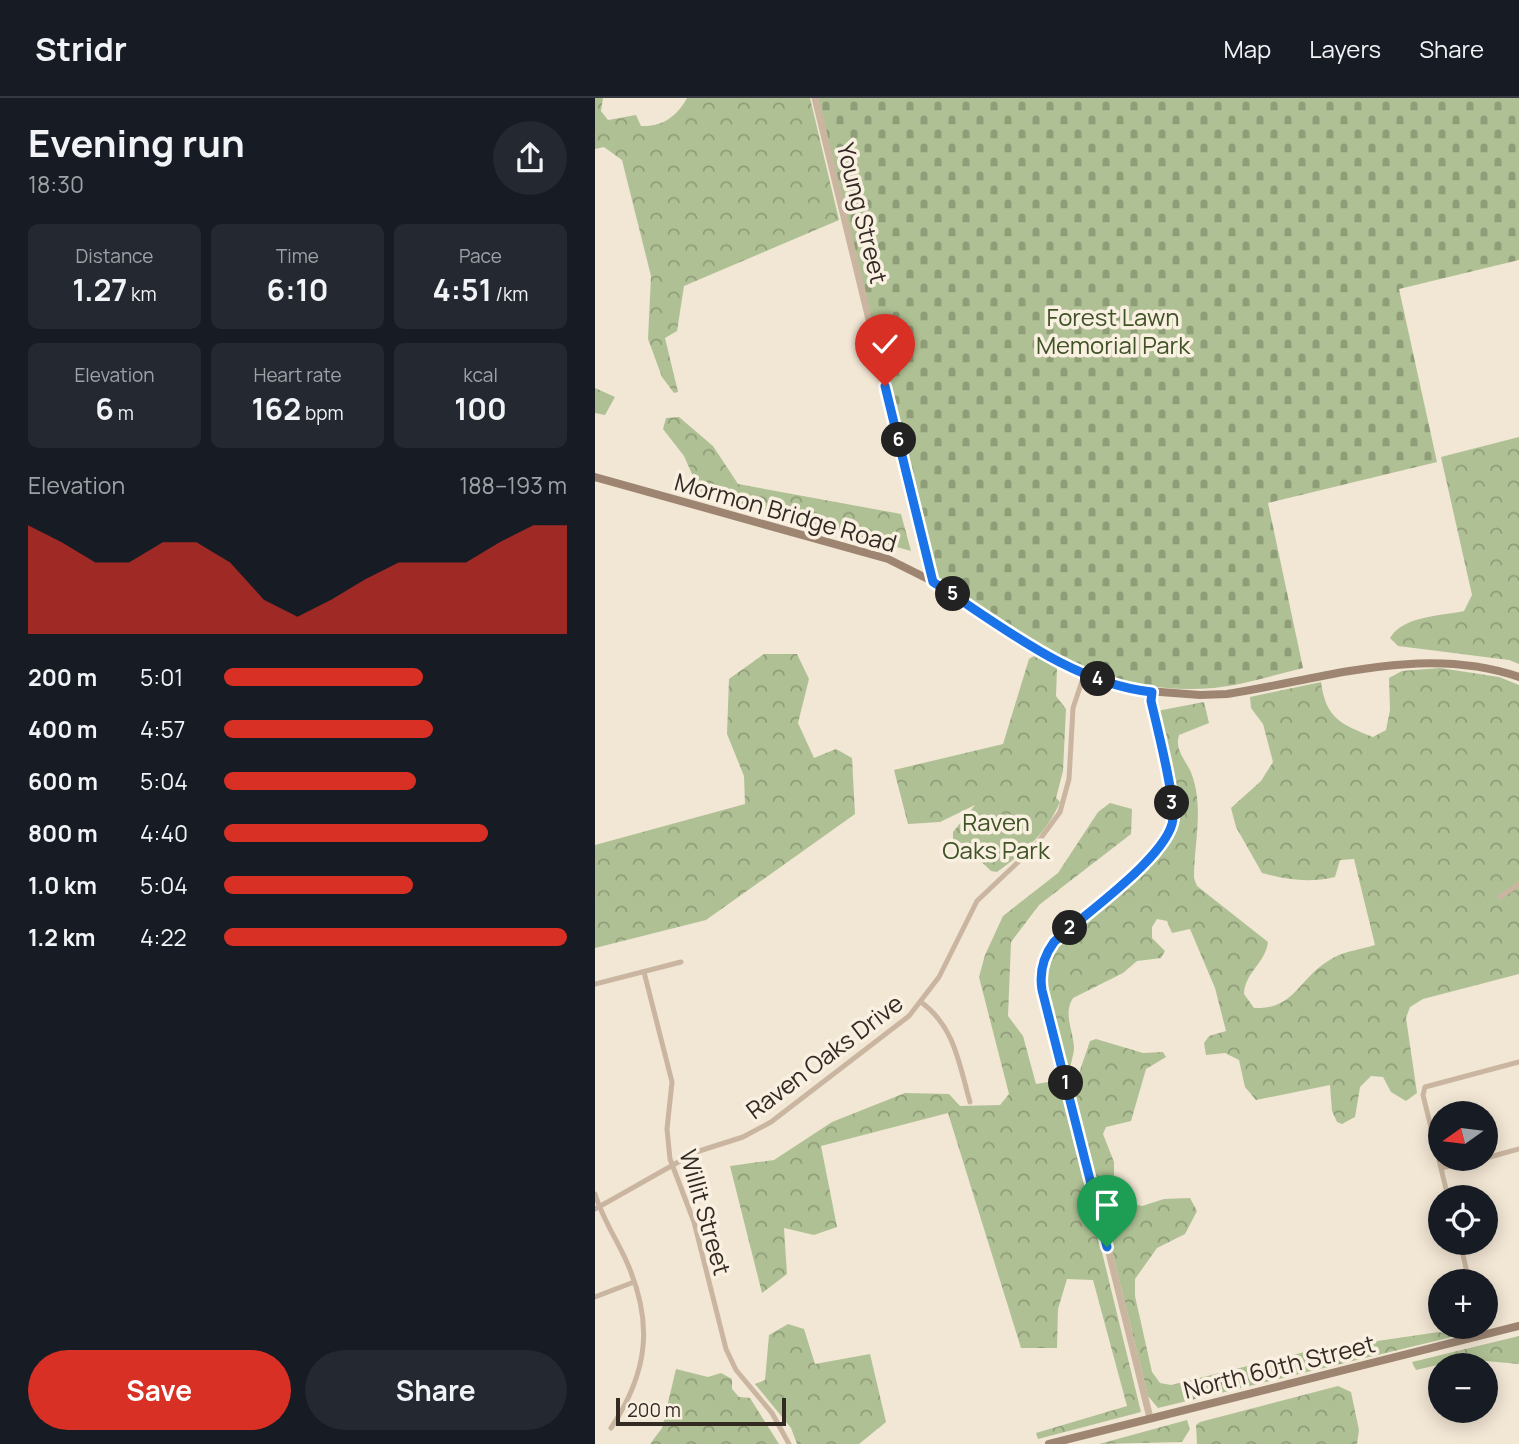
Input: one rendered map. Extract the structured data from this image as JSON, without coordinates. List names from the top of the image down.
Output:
{
  "streets": {
    "main road": ["Mormon Bridge Road", "North 60th Street"],
    "street": ["Young Street", "Raven Oaks Drive", "Willit Street"]
  },
  "crossings": [
    ["Young Street", "Mormon Bridge Road"],
    ["Mormon Bridge Road", "Raven Oaks Drive"],
    ["Raven Oaks Drive", "Willit Street"]
  ],
  "parks": ["Forest Lawn Memorial Park", "Raven Oaks Park"],
  "scale_bar": "200 m",
  "north": "left",
  "page": {
    "header": "Stridr",
    "nav": ["Map", "Layers", "Share"],
    "heading": ["Evening run", "18:30"],
    "stats": [
      ["Distance", "1.27 km"],
      ["Time", "6:10"],
      ["Pace", "4:51 /km"],
      ["Elevation", "6 m"],
      ["Heart rate", "162 bpm"],
      ["kcal", "100"]
    ],
    "pins": [
      "6",
      "5",
      "4",
      "3",
      "2",
      "1"
    ],
    "chart": ["Elevation", "188–193 m"],
    "list": [
      {
        "name": "200 m",
        "note": "5:01"
      },
      {
        "name": "400 m",
        "note": "4:57"
      },
      {
        "name": "600 m",
        "note": "5:04"
      },
      {
        "name": "800 m",
        "note": "4:40"
      },
      {
        "name": "1.0 km",
        "note": "5:04"
      },
      {
        "name": "1.2 km",
        "note": "4:22"
      }
    ],
    "map_buttons": ["+", "−"],
    "buttons": ["Save", "Share"],
    "scale": "200 m"
  }
}
